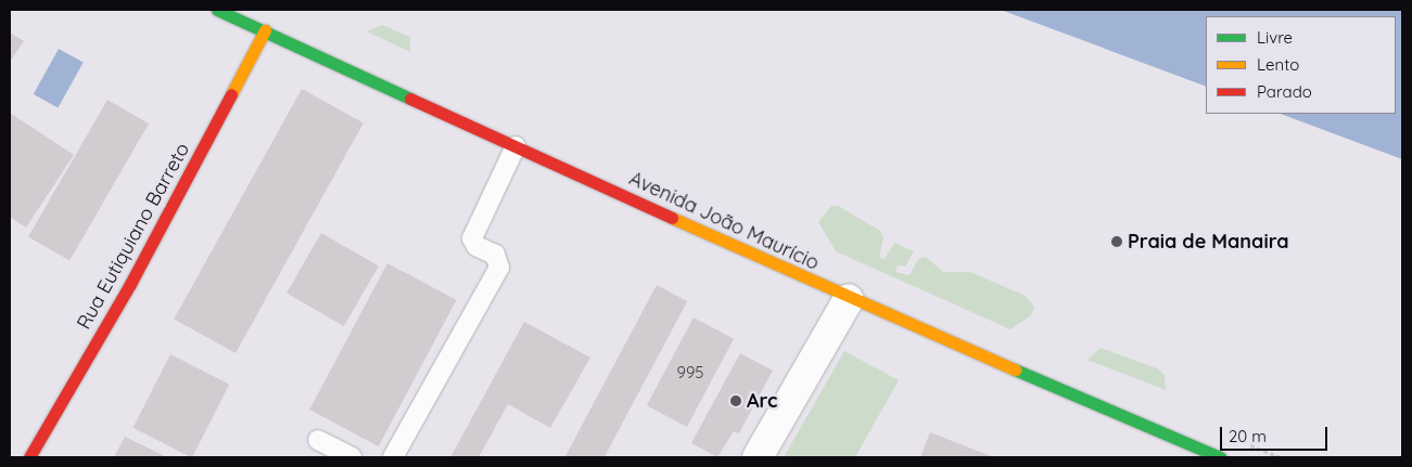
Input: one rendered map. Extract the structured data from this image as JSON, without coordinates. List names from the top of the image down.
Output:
{
  "streets": {
    "main road": ["Avenida João Maurício", "Rua Eutiquiano Barreto"]
  },
  "crossings": [
    ["Avenida João Maurício", "Rua Eutiquiano Barreto"]
  ],
  "places": ["Praia de Manaira", "Arc"],
  "house_numbers": ["995"],
  "legend": ["Livre", "Lento", "Parado"],
  "scale_bar": "20 m"
}
